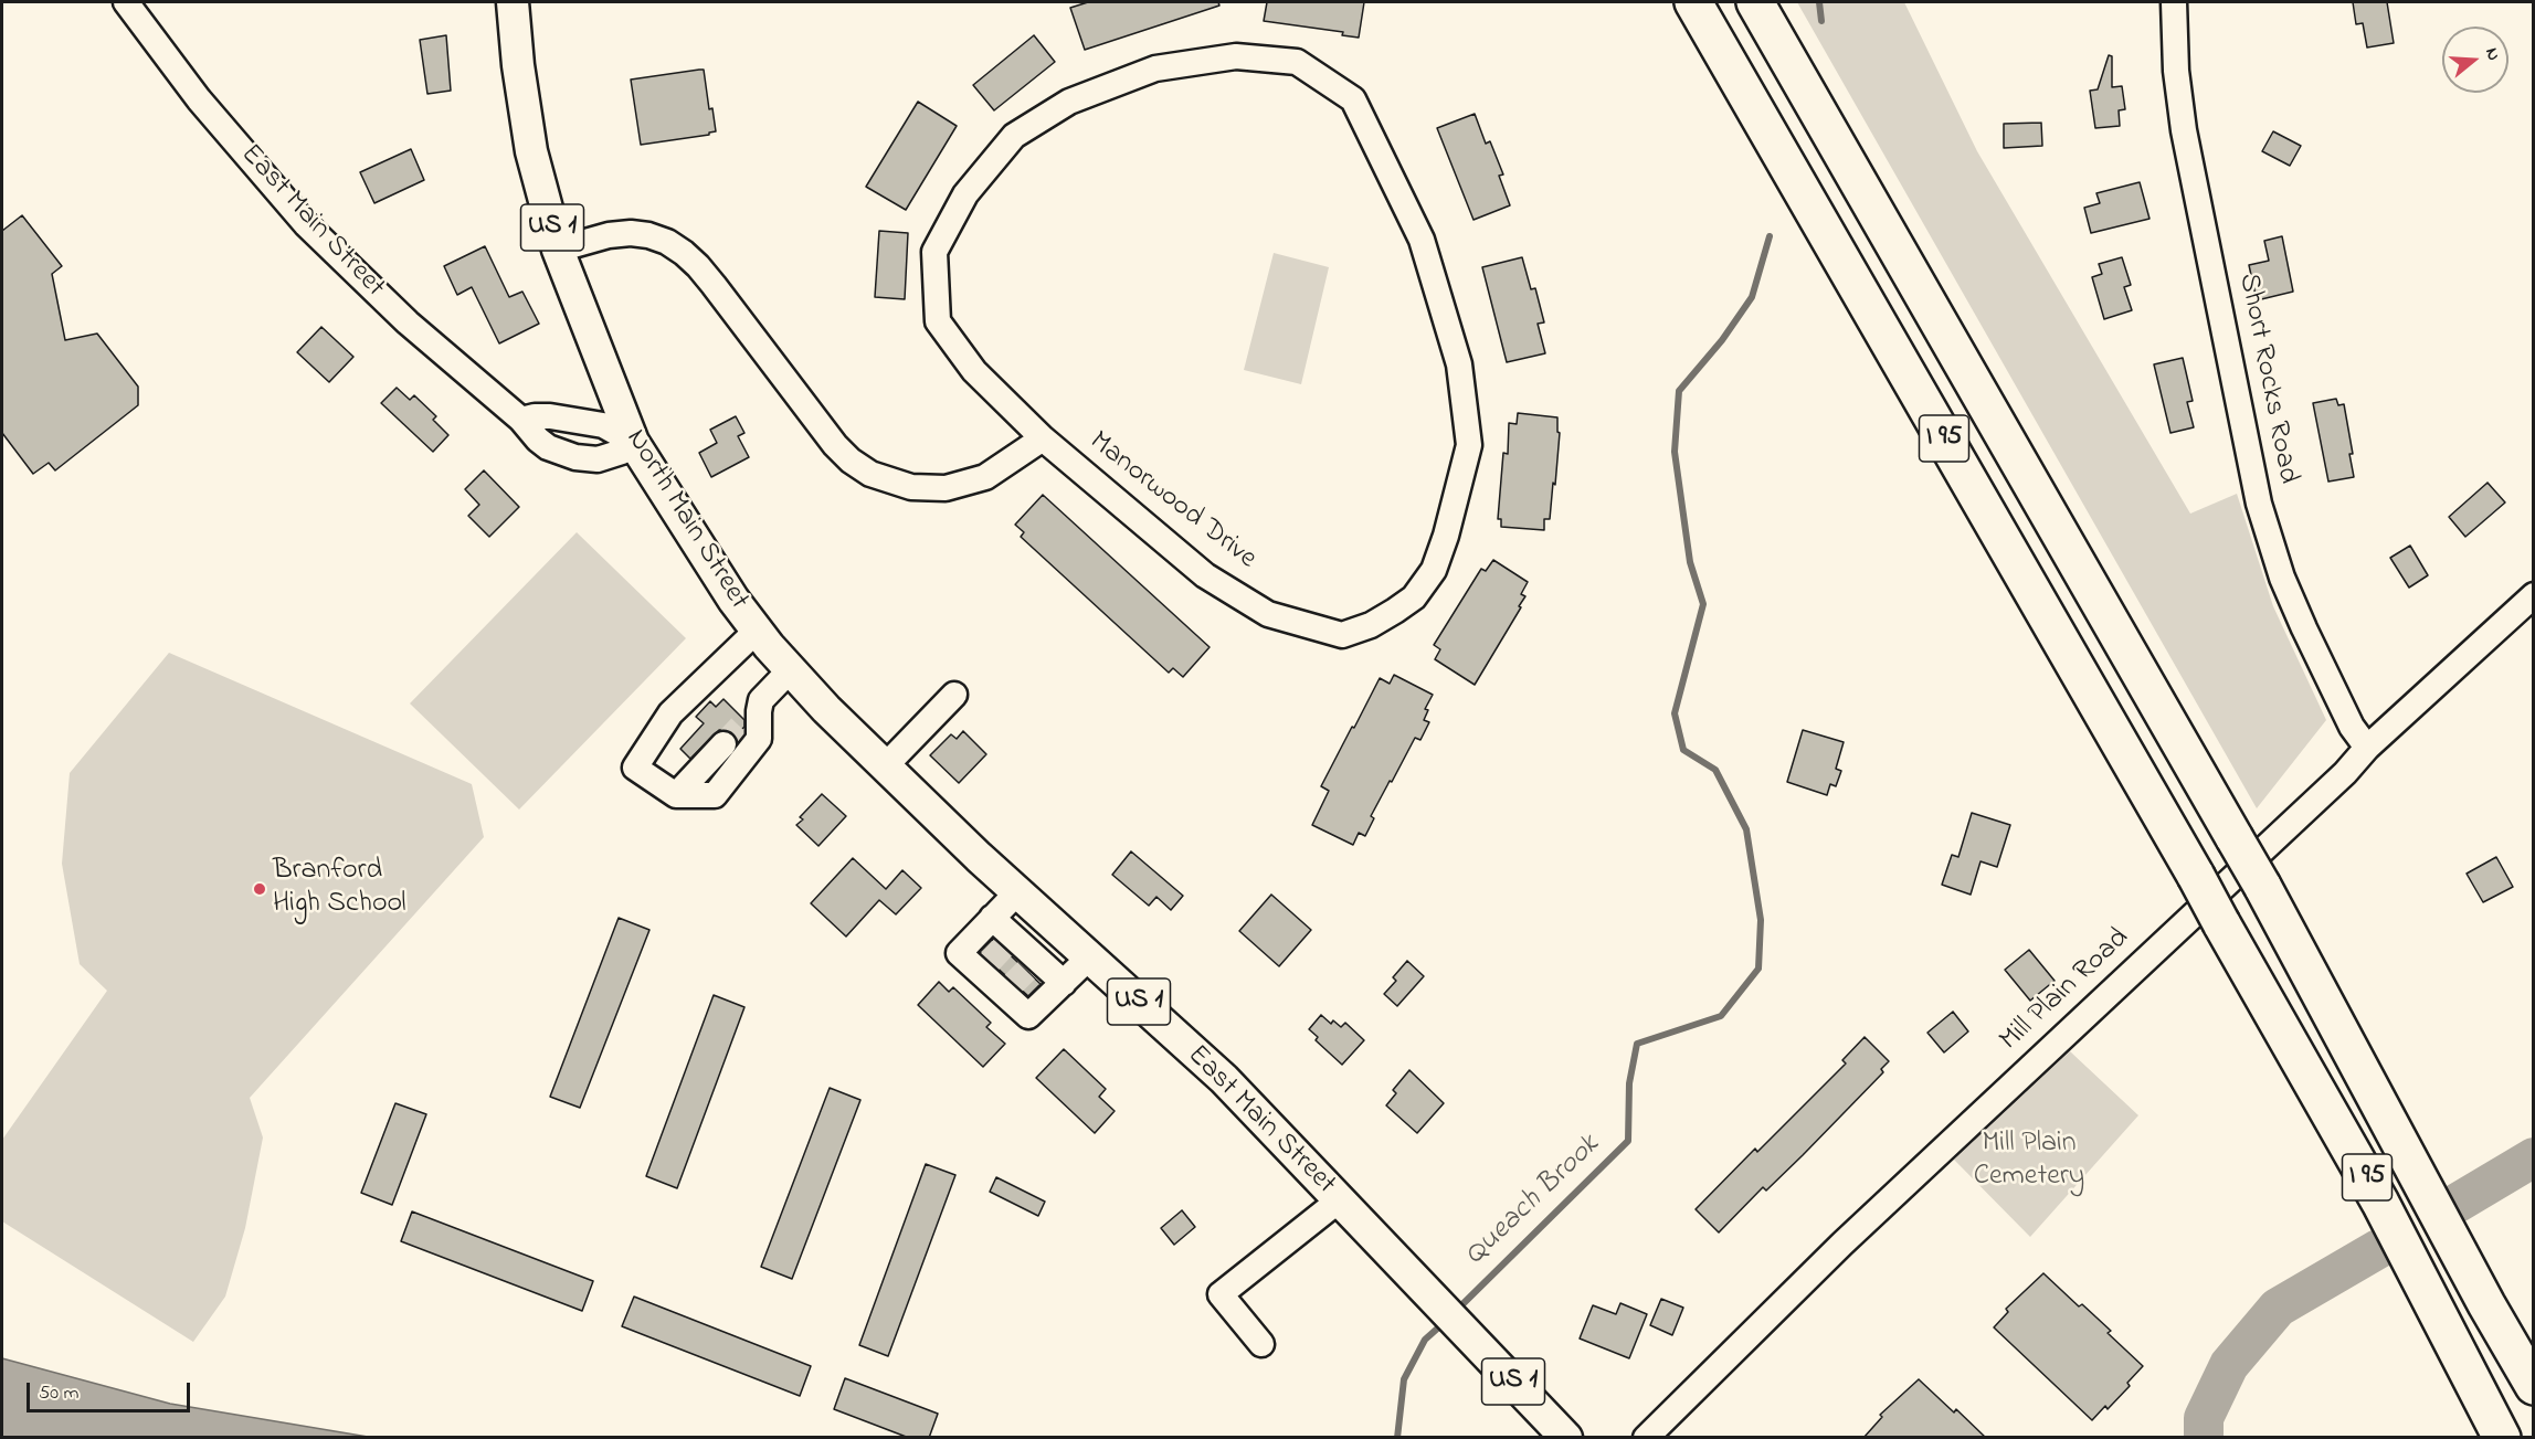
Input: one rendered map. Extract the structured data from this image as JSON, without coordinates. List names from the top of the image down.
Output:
{
  "streets": {
    "highway": ["I 95"],
    "main road": ["East Main Street", "US 1", "North Main Street"],
    "street": ["Short Rocks Road", "Manorwood Drive", "Mill Plain Road"]
  },
  "crossings": [
    ["East Main Street", "North Main Street"],
    ["Short Rocks Road", "Mill Plain Road"],
    ["Manorwood Drive", "North Main Street"]
  ],
  "water": ["Queach Brook"],
  "parks": ["Mill Plain Cemetery"],
  "places": ["Branford High School"],
  "scale_bar": "50 m",
  "north": "right"
}
